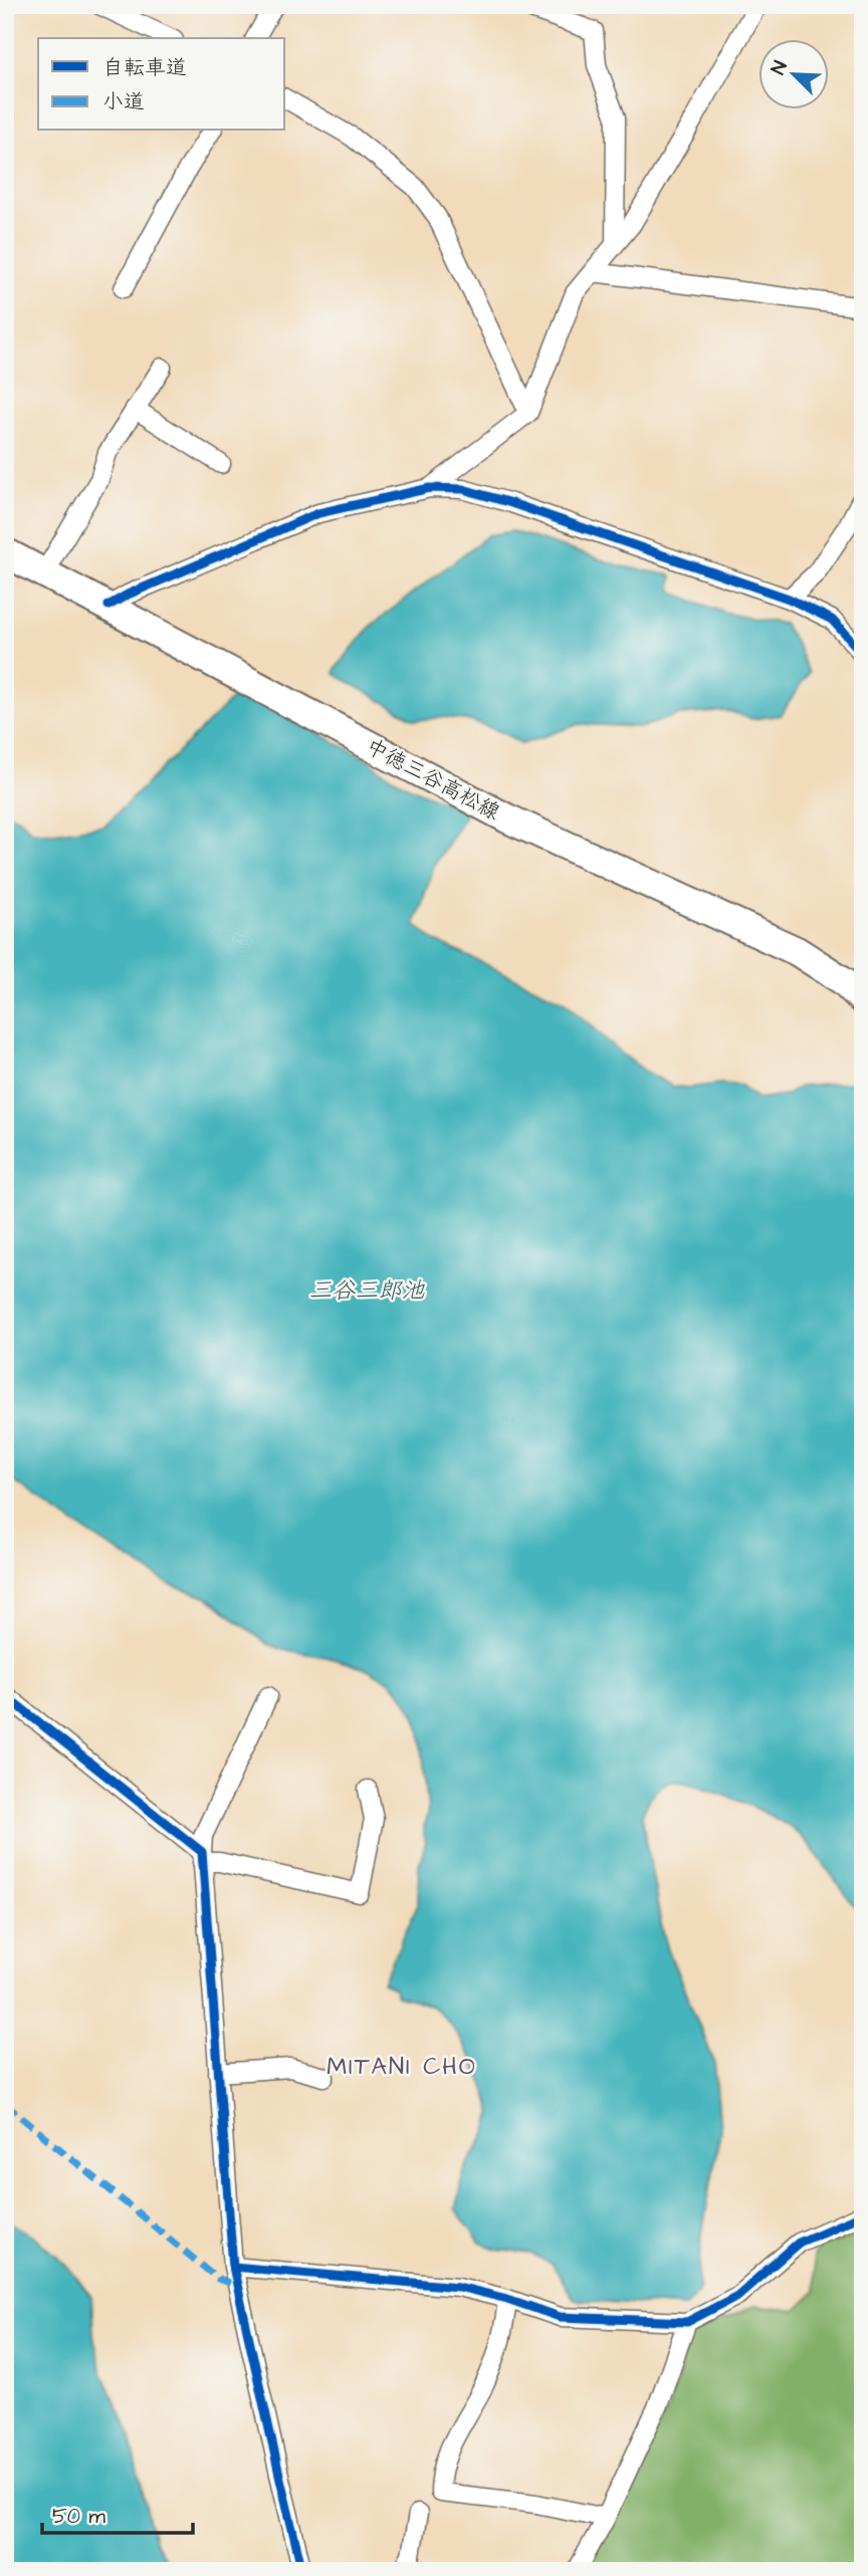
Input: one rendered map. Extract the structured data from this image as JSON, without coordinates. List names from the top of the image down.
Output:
{
  "streets": {
    "main road": ["中徳三谷高松線"]
  },
  "districts": ["MITANI CHO"],
  "water": ["三谷三郎池"],
  "legend": ["自転車道", "小道"],
  "scale_bar": "50 m",
  "north": "top left"
}
